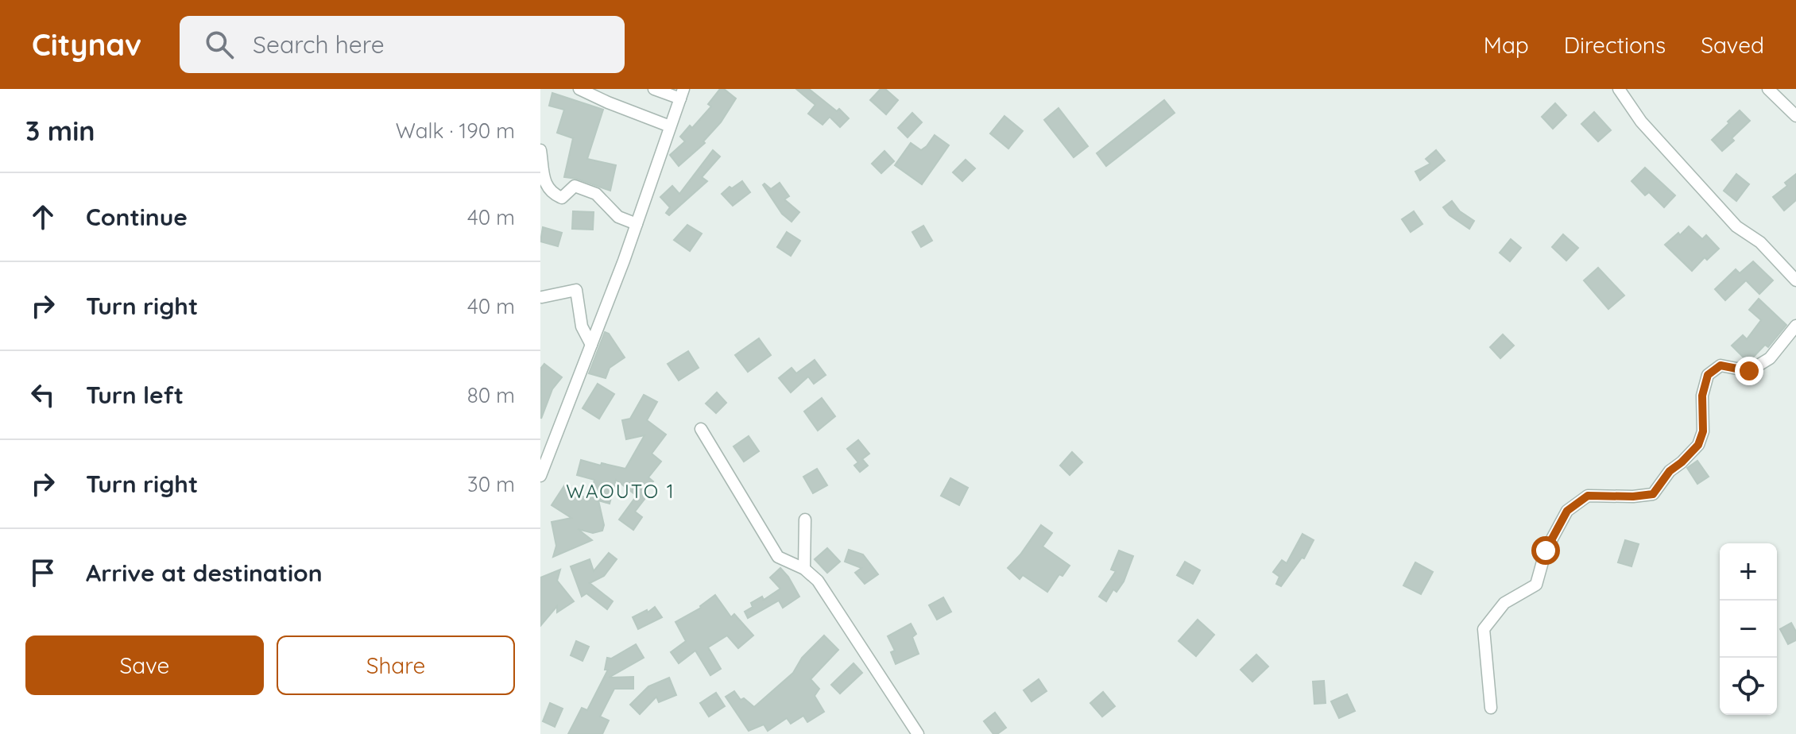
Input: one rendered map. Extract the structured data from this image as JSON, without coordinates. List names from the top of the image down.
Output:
{
  "districts": ["WAOUTO 1"],
  "page": {
    "header": "Citynav",
    "search": "Search here",
    "nav": ["Map", "Directions", "Saved"],
    "heading": ["3 min", "Walk · 190 m"],
    "list": [
      ["Continue", "40 m"],
      ["Turn right", "40 m"],
      ["Turn left", "80 m"],
      ["Turn right", "30 m"],
      "Arrive at destination"
    ],
    "map_buttons": ["+", "−"],
    "buttons": ["Save", "Share"]
  }
}
